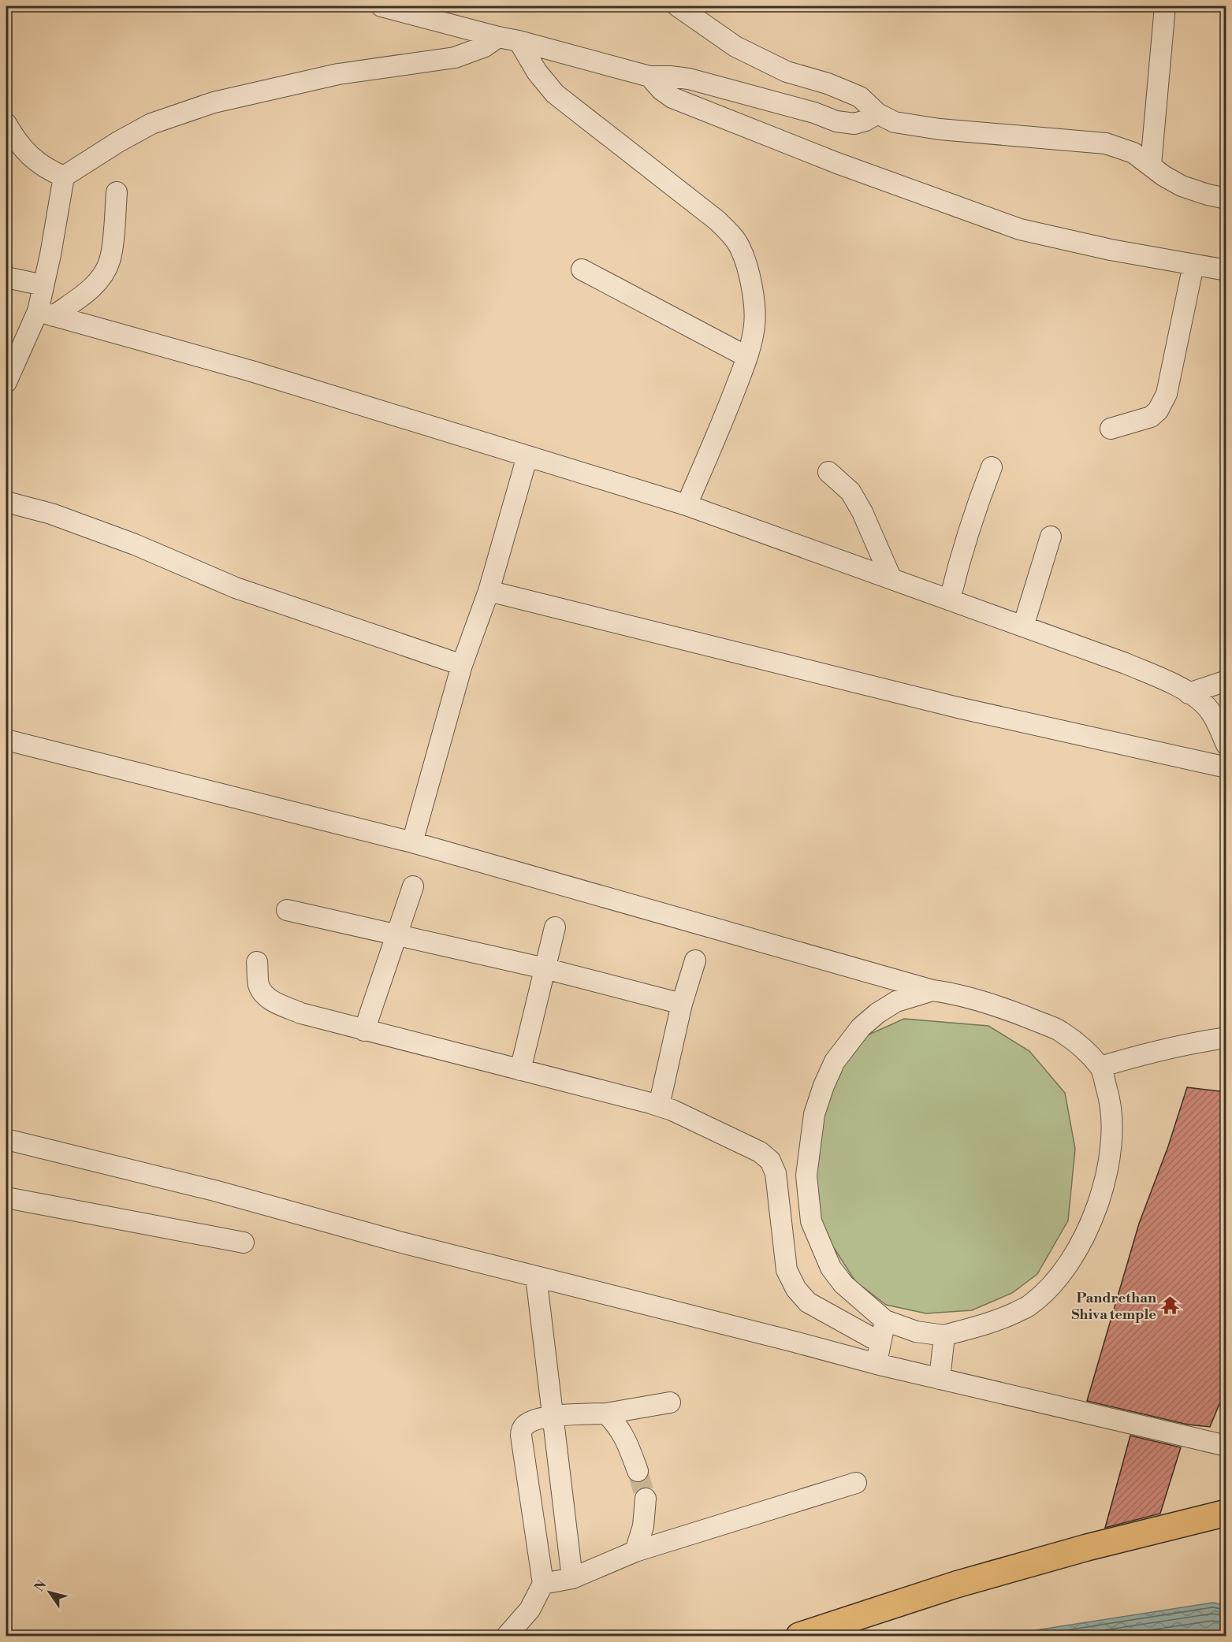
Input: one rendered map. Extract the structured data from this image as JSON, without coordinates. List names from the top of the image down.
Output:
{
  "places": {
    "temple": ["Pandrethan Shiva temple"]
  },
  "north": "top left"
}
